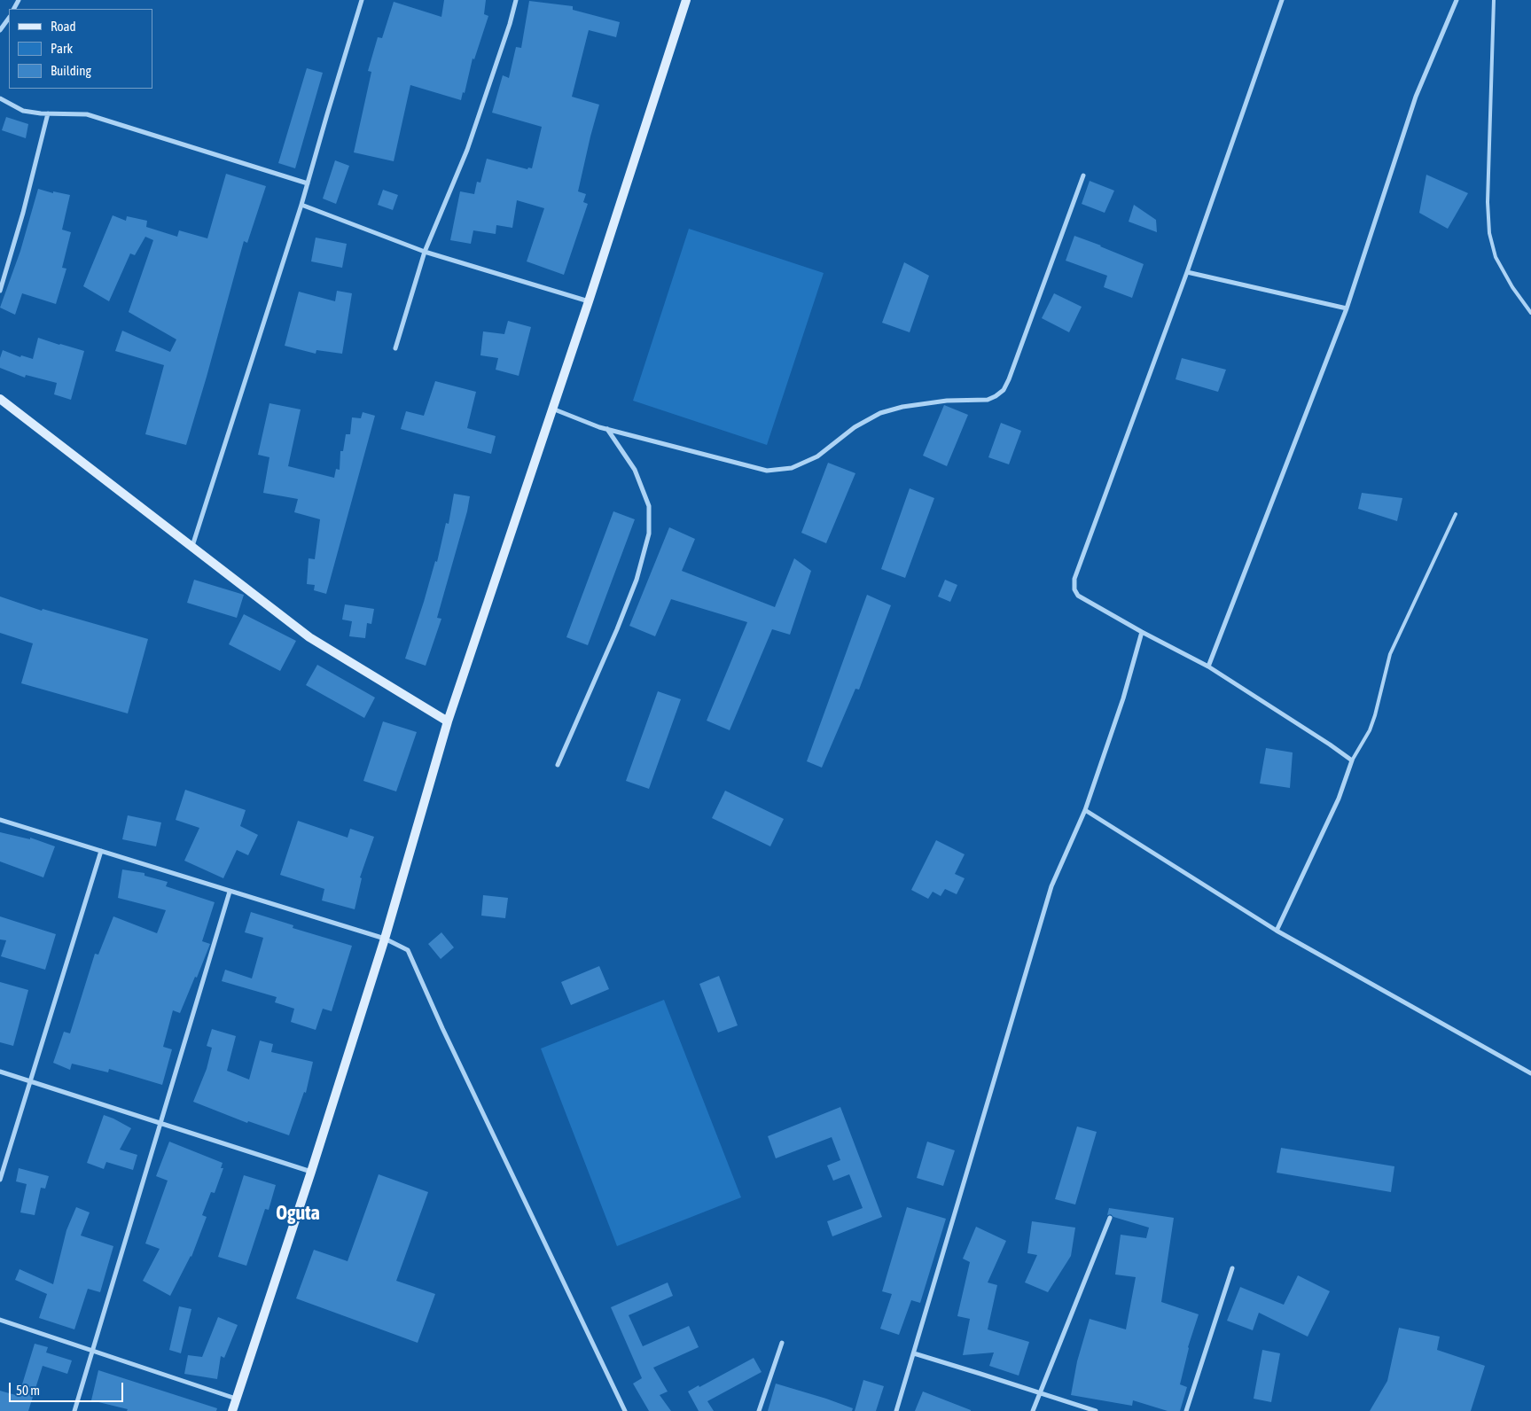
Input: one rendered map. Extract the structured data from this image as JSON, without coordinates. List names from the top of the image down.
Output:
{
  "districts": ["Oguta"],
  "legend": ["Road", "Park", "Building"],
  "scale_bar": "50 m"
}
